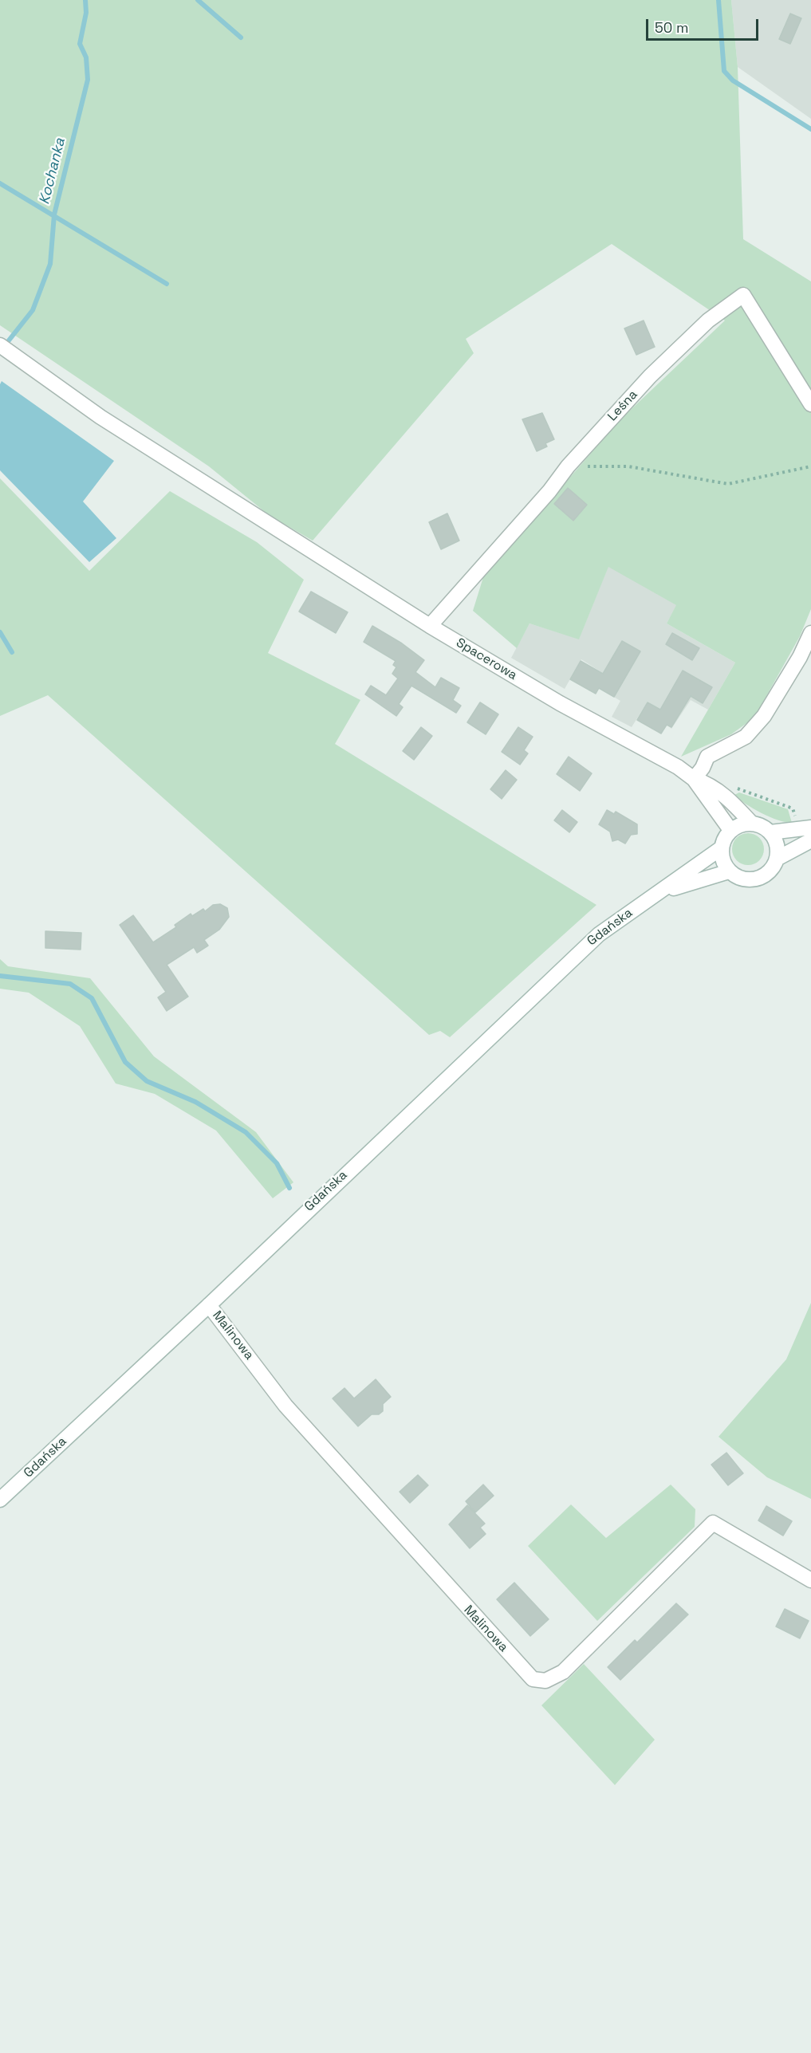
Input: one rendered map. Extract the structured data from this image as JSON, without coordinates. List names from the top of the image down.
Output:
{
  "streets": {
    "street": [
      "Leśna",
      "Spacerowa",
      "Gdańska",
      "Malinowa"
    ]
  },
  "crossings": [
    ["Leśna", "Spacerowa"],
    ["Spacerowa", "Gdańska"],
    ["Gdańska", "Malinowa"]
  ],
  "water": ["Kochanka"],
  "scale_bar": "50 m"
}
